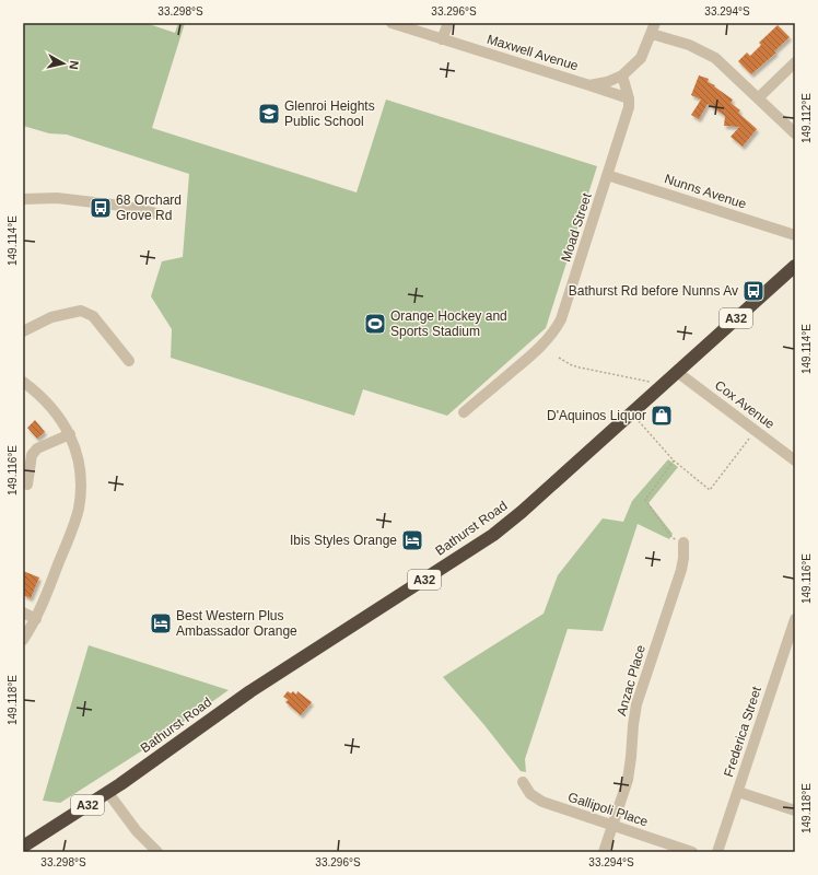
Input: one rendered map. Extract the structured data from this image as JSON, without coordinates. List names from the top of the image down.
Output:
{
  "streets": {
    "highway": ["A32", "Bathurst Road"],
    "street": [
      "Maxwell Avenue",
      "Nunns Avenue",
      "Moad Street",
      "Cox Avenue",
      "Anzac Place",
      "Frederica Street",
      "Gallipoli Place"
    ]
  },
  "crossings": [
    ["Maxwell Avenue", "Moad Street"],
    ["Nunns Avenue", "Moad Street"],
    ["Cox Avenue", "Bathurst Road"],
    ["Anzac Place", "Gallipoli Place"]
  ],
  "places": {
    "school or university": ["Glenroi Heights Public School"],
    "bus stop": ["68 Orchard Grove Rd", "Bathurst Rd before Nunns Av"],
    "sports": ["Orange Hockey and Sports Stadium"],
    "shop": ["D'Aquinos Liquor"],
    "hotel": ["Ibis Styles Orange", "Best Western Plus Ambassador Orange"]
  },
  "north": "right",
  "coordinates": [
    "33.298°S",
    "33.296°S",
    "33.294°S",
    "149.112°E",
    "149.114°E",
    "149.116°E",
    "149.118°E"
  ]
}
